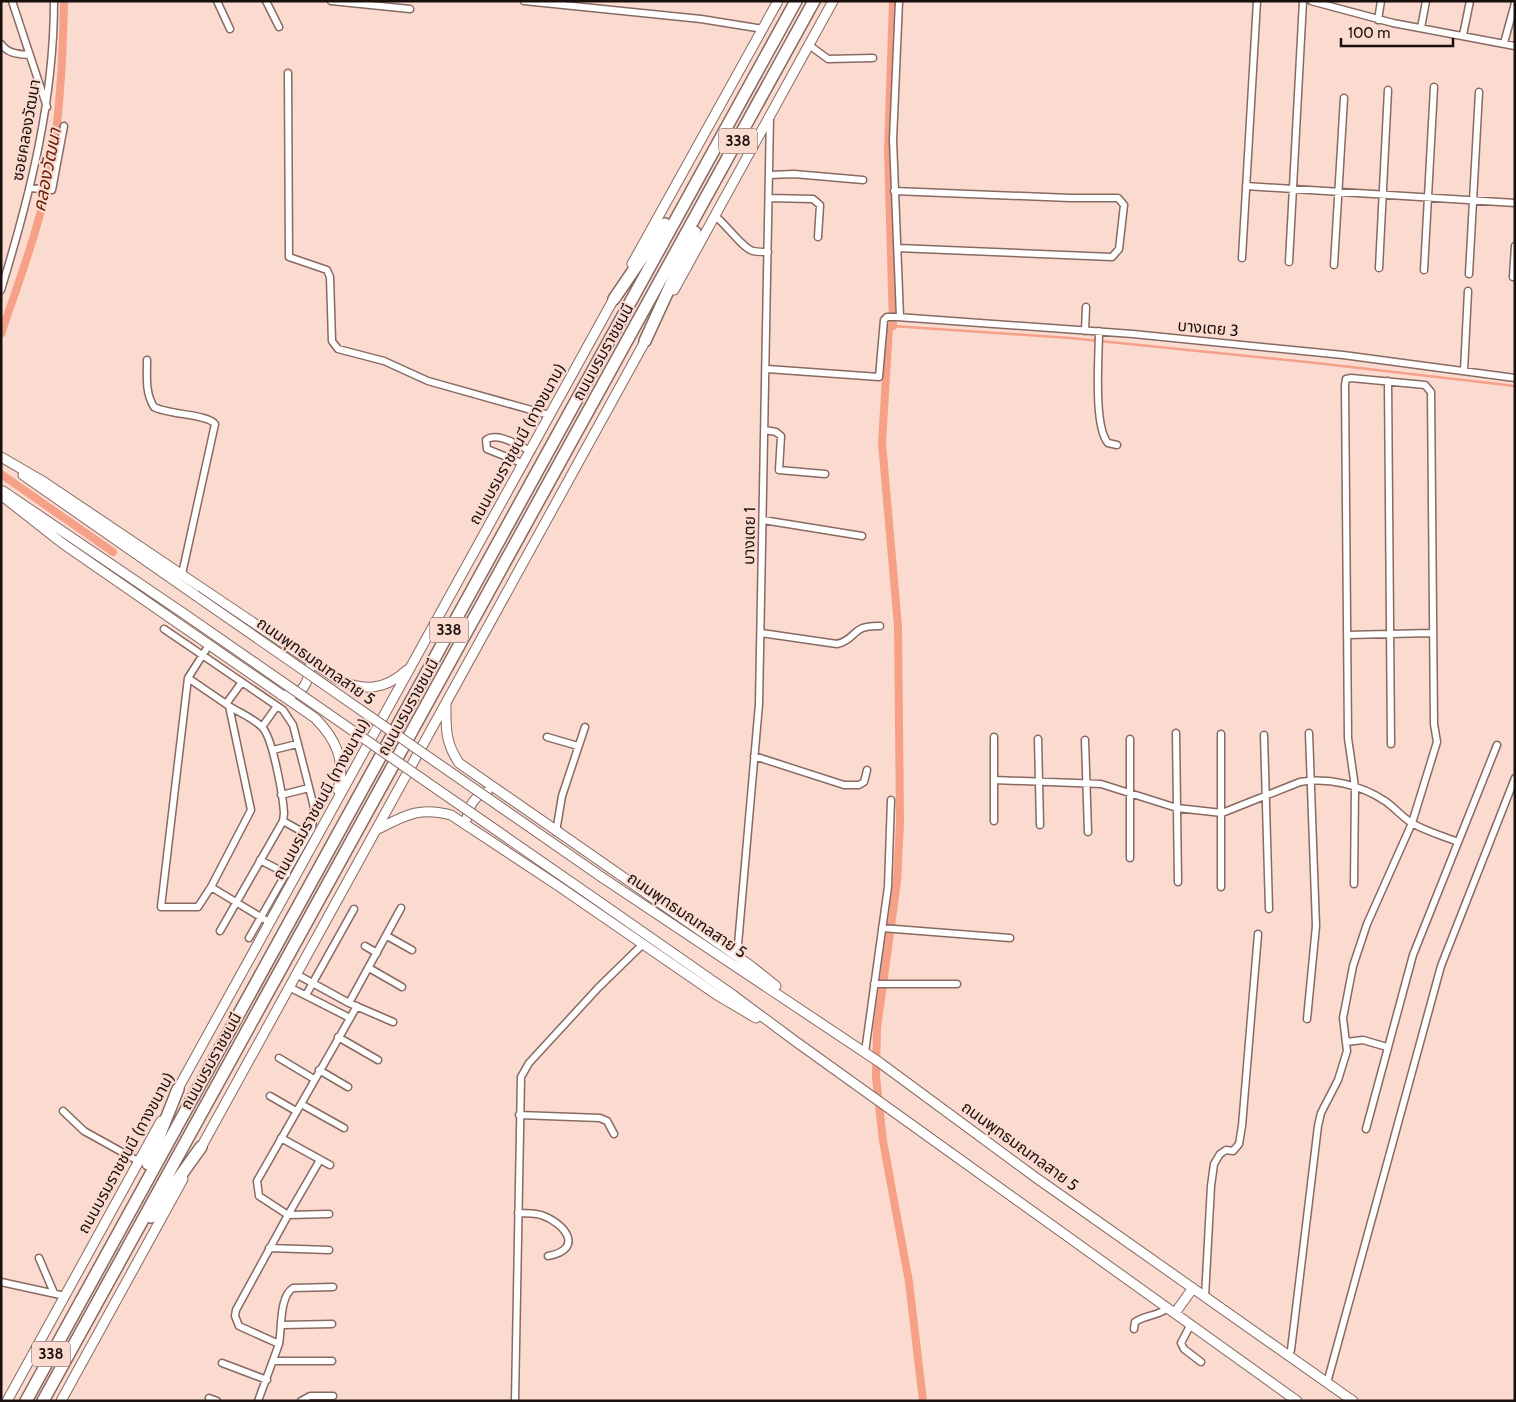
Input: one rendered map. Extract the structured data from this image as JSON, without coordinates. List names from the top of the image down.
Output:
{
  "streets": {
    "highway": ["338", "ถนนบรมราชชนนี"],
    "main road": ["ถนนบรมราชชนนี (ทางขนาน)", "ถนนพุทธมณฑลสาย 5"],
    "street": ["ซอยคลองวัฒนา", "บางเตย 3", "บางเตย 1"]
  },
  "crossings": [
    ["338", "บางเตย 1"],
    ["บางเตย 3", "บางเตย 1"]
  ],
  "water": ["คลองวัฒนา"],
  "scale_bar": "100 m"
}
